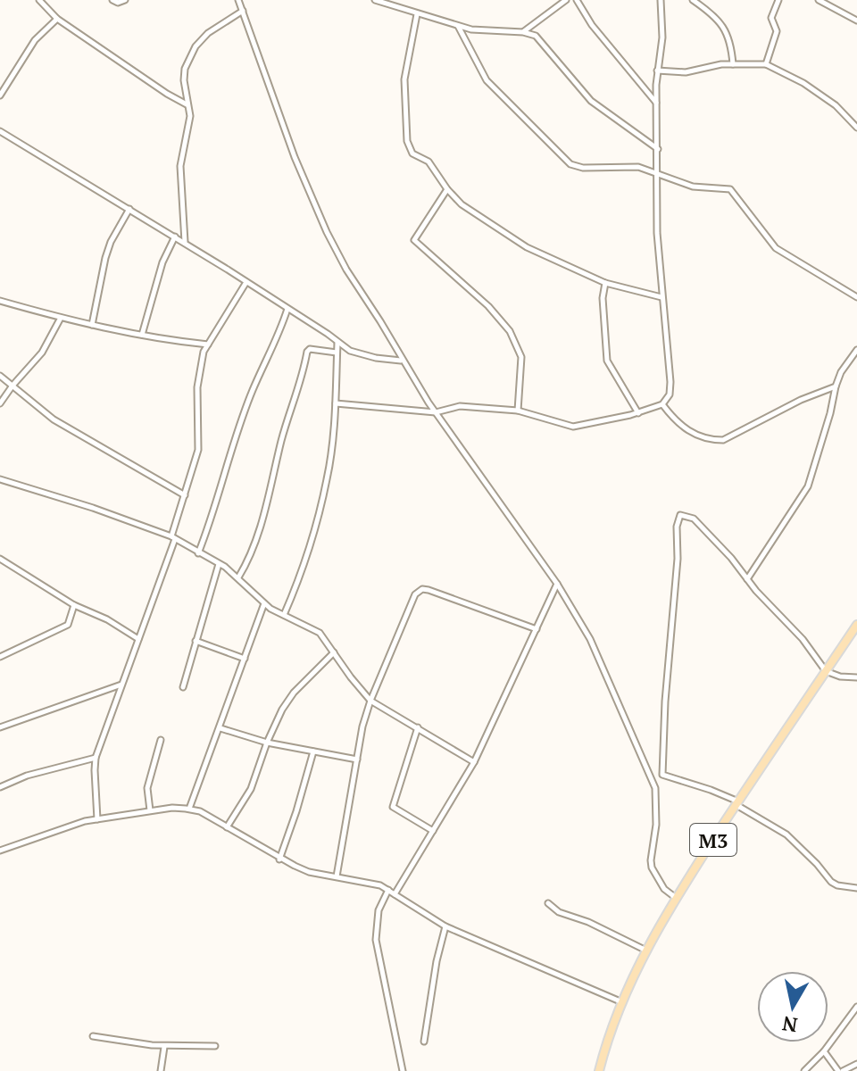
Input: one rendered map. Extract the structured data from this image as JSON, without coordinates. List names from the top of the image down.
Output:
{
  "streets": {
    "main road": ["M3"]
  },
  "north": "bottom"
}
